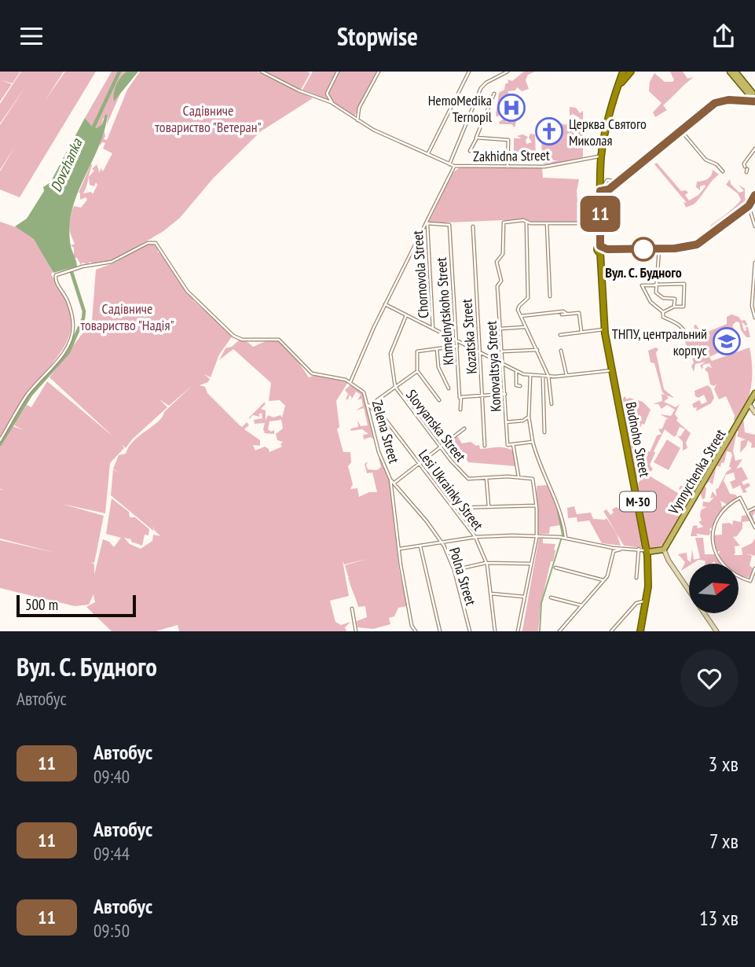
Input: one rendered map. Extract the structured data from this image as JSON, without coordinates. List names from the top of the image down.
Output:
{
  "streets": {
    "highway": ["Budnoho Street", "М-30"],
    "main road": ["Vynnychenka Street"],
    "street": [
      "Zakhidna Street",
      "Chornovola Street",
      "Khmelnytskoho Street",
      "Kozatska Street",
      "Konovaltsya Street",
      "Slovyanska Street",
      "Zelena Street",
      "Lesi Ukrainky Street",
      "Polna Street"
    ]
  },
  "crossings": [
    ["Zakhidna Street", "Budnoho Street"],
    ["Chornovola Street", "Khmelnytskoho Street"],
    ["Zelena Street", "Lesi Ukrainky Street"],
    ["Zelena Street", "Polna Street"],
    ["Budnoho Street", "М-30"]
  ],
  "water": ["Dovzhanka"],
  "parks": ["Садівниче товариство \"Ветеран\"", "Садівниче товариство \"Надія\""],
  "places": {
    "hospital": ["HemoMedika Ternopil"],
    "church": ["Церква Святого Миколая"],
    "other": ["Вул. С. Будного"],
    "school or university": ["ТНПУ, центральний корпус"]
  },
  "lines": ["bus line 11"],
  "scale_bar": "500 m",
  "north": "right",
  "page": {
    "header": "Stopwise",
    "on_map": "11",
    "scale": "500 m",
    "heading": ["Вул. С. Будного", "Автобус"],
    "list": [
      {
        "mark": "11",
        "name": "Автобус",
        "note": "09:40",
        "value": "3 хв"
      },
      {
        "mark": "11",
        "name": "Автобус",
        "note": "09:44",
        "value": "7 хв"
      },
      {
        "mark": "11",
        "name": "Автобус",
        "note": "09:50",
        "value": "13 хв"
      }
    ]
  }
}
